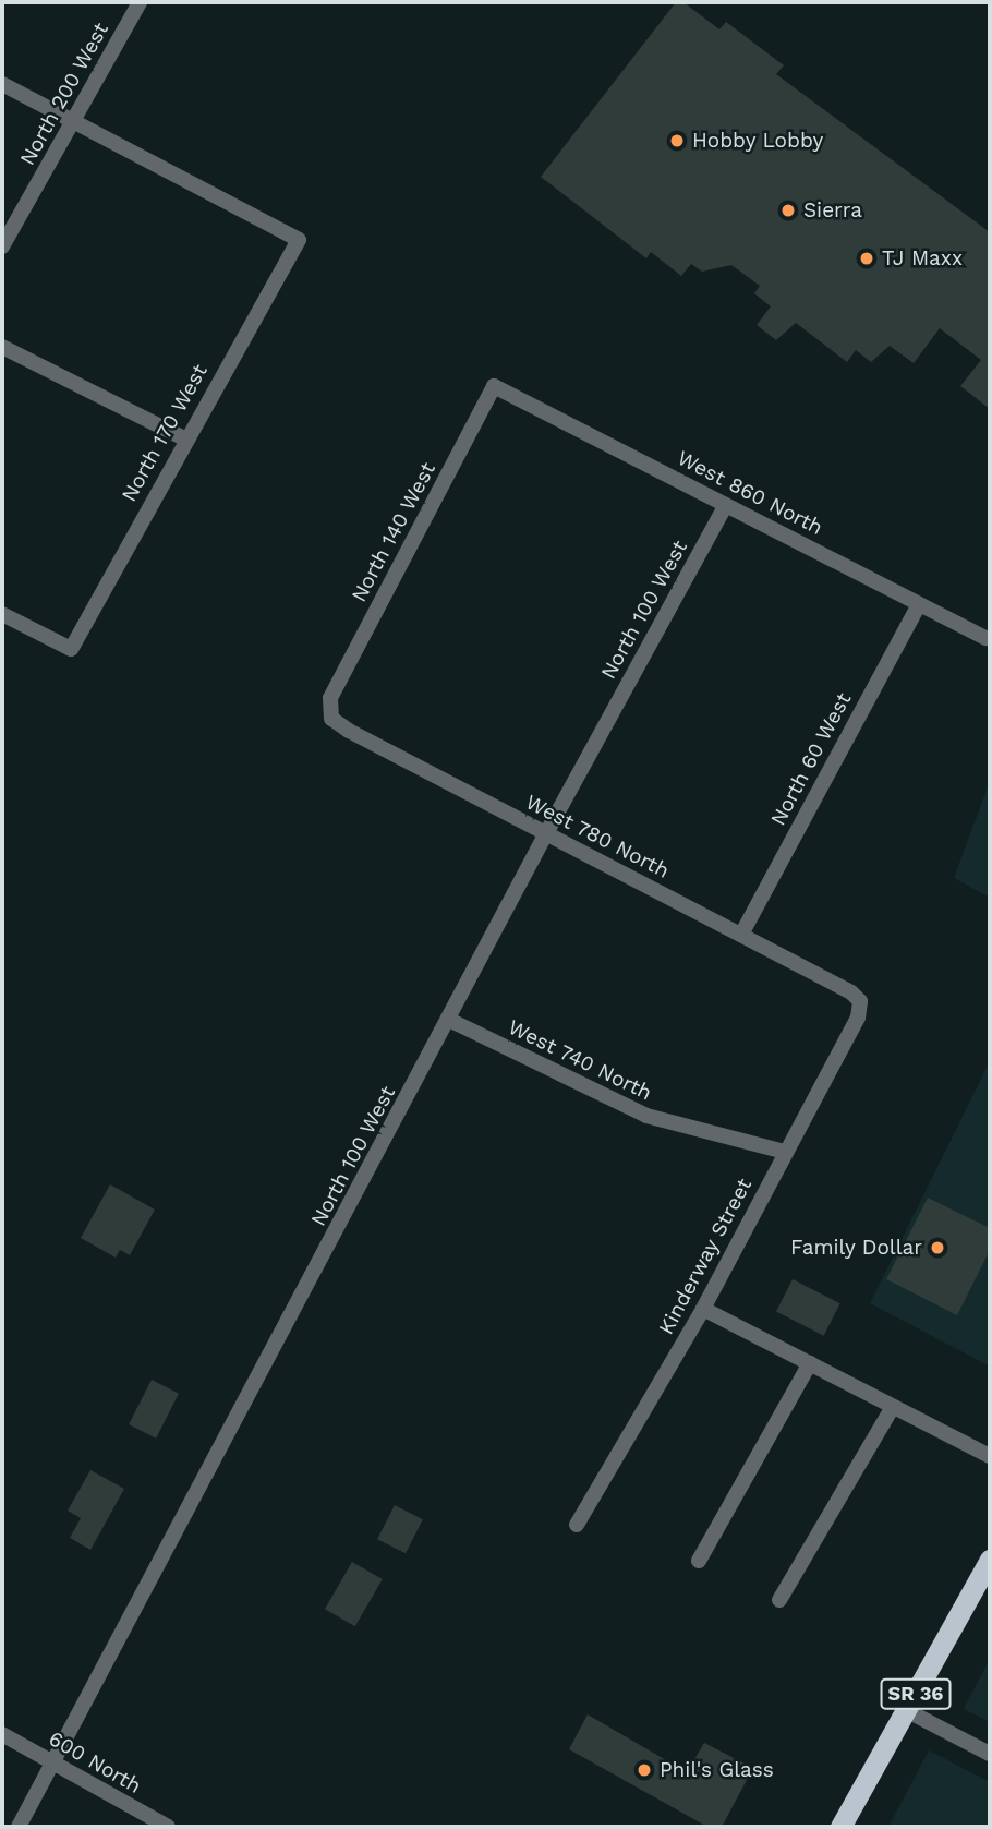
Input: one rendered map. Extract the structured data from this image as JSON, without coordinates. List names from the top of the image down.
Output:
{
  "streets": {
    "highway": ["SR 36"],
    "street": [
      "North 200 West",
      "North 170 West",
      "West 860 North",
      "North 140 West",
      "North 100 West",
      "North 60 West",
      "West 780 North",
      "West 740 North",
      "Kinderway Street",
      "600 North"
    ]
  },
  "crossings": [
    ["North 200 West", "North 170 West"],
    ["West 860 North", "North 140 West"],
    ["West 860 North", "North 100 West"],
    ["West 860 North", "North 60 West"],
    ["North 140 West", "West 780 North"],
    ["North 100 West", "West 780 North"],
    ["North 100 West", "West 740 North"],
    ["North 100 West", "600 North"],
    ["North 60 West", "West 780 North"],
    ["West 780 North", "Kinderway Street"],
    ["West 740 North", "Kinderway Street"]
  ],
  "places": [
    "Hobby Lobby",
    "Sierra",
    "TJ Maxx",
    "Family Dollar",
    "Phil's Glass"
  ]
}
